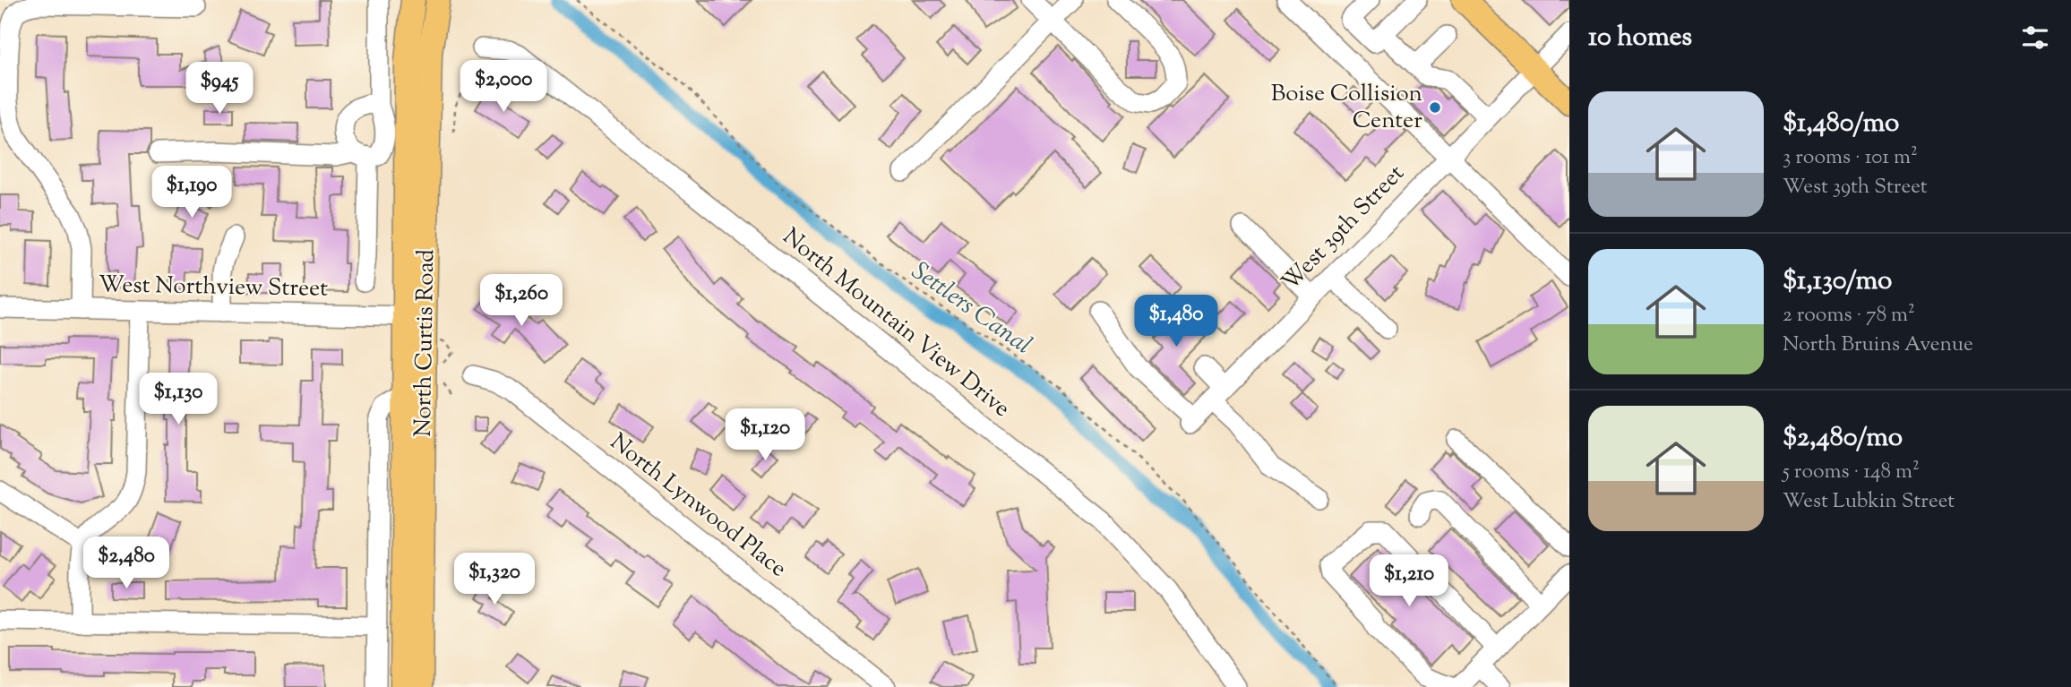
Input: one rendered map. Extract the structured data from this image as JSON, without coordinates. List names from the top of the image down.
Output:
{
  "streets": {
    "main road": ["North Curtis Road"],
    "street": [
      "West 39th Street",
      "West Northview Street",
      "North Mountain View Drive",
      "North Lynwood Place"
    ]
  },
  "crossings": [
    ["West Northview Street", "North Curtis Road"]
  ],
  "water": ["Settlers Canal"],
  "places": ["Boise Collision Center"],
  "page": {
    "heading": "10 homes",
    "price": [
      "$2,000",
      "$945",
      "$1,190",
      "$1,260",
      "$1,480",
      "$1,130",
      "$1,120",
      "$2,480",
      "$1,320",
      "$1,210"
    ],
    "list": [
      {
        "name": "$1,480/mo",
        "note": "3 rooms · 101 m² · West 39th Street"
      },
      {
        "name": "$1,130/mo",
        "note": "2 rooms · 78 m² · North Bruins Avenue"
      },
      {
        "name": "$2,480/mo",
        "note": "5 rooms · 148 m² · West Lubkin Street"
      }
    ]
  }
}
